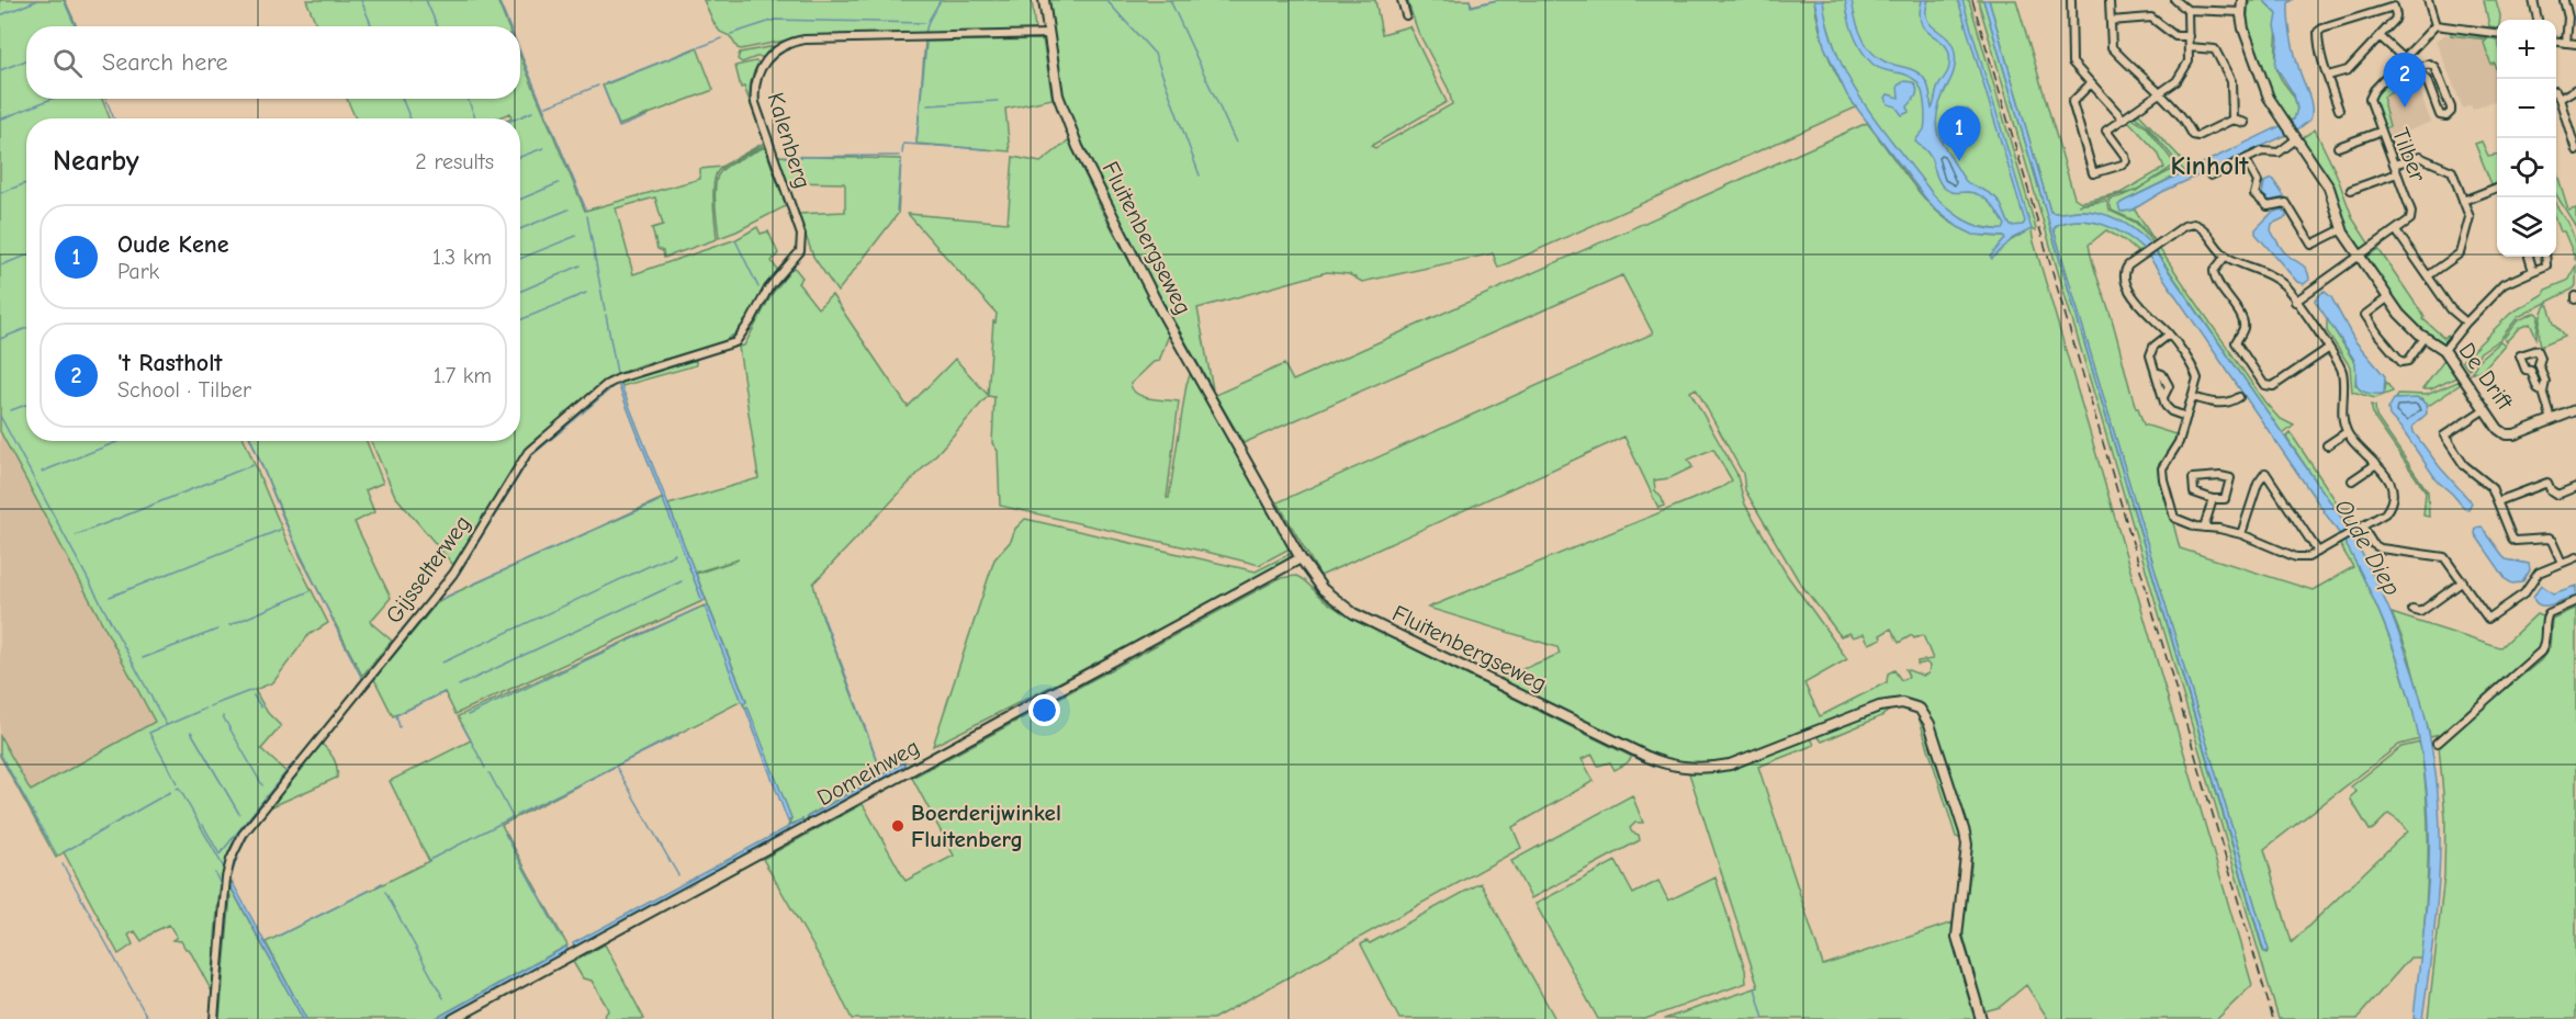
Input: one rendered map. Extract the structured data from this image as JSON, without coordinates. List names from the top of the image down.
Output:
{
  "streets": {
    "street": [
      "Kalenberg",
      "Tilber",
      "Fluitenbergseweg",
      "De Drift",
      "Gijsselterweg",
      "Domeinweg"
    ]
  },
  "crossings": [
    ["Kalenberg", "Fluitenbergseweg"],
    ["Kalenberg", "Gijsselterweg"],
    ["Tilber", "De Drift"],
    ["Fluitenbergseweg", "Domeinweg"]
  ],
  "districts": ["Kinholt"],
  "water": ["Oude Diep"],
  "places": ["Boerderijwinkel Fluitenberg"],
  "page": {
    "map_buttons": ["+", "−"],
    "search": "Search here",
    "pins": ["2", "1"],
    "heading": ["Nearby", "2 results"],
    "list": [
      {
        "mark": "1",
        "name": "Oude Kene",
        "note": "Park",
        "value": "1.3 km"
      },
      {
        "mark": "2",
        "name": "'t Rastholt",
        "note": "School · Tilber",
        "value": "1.7 km"
      }
    ]
  }
}
